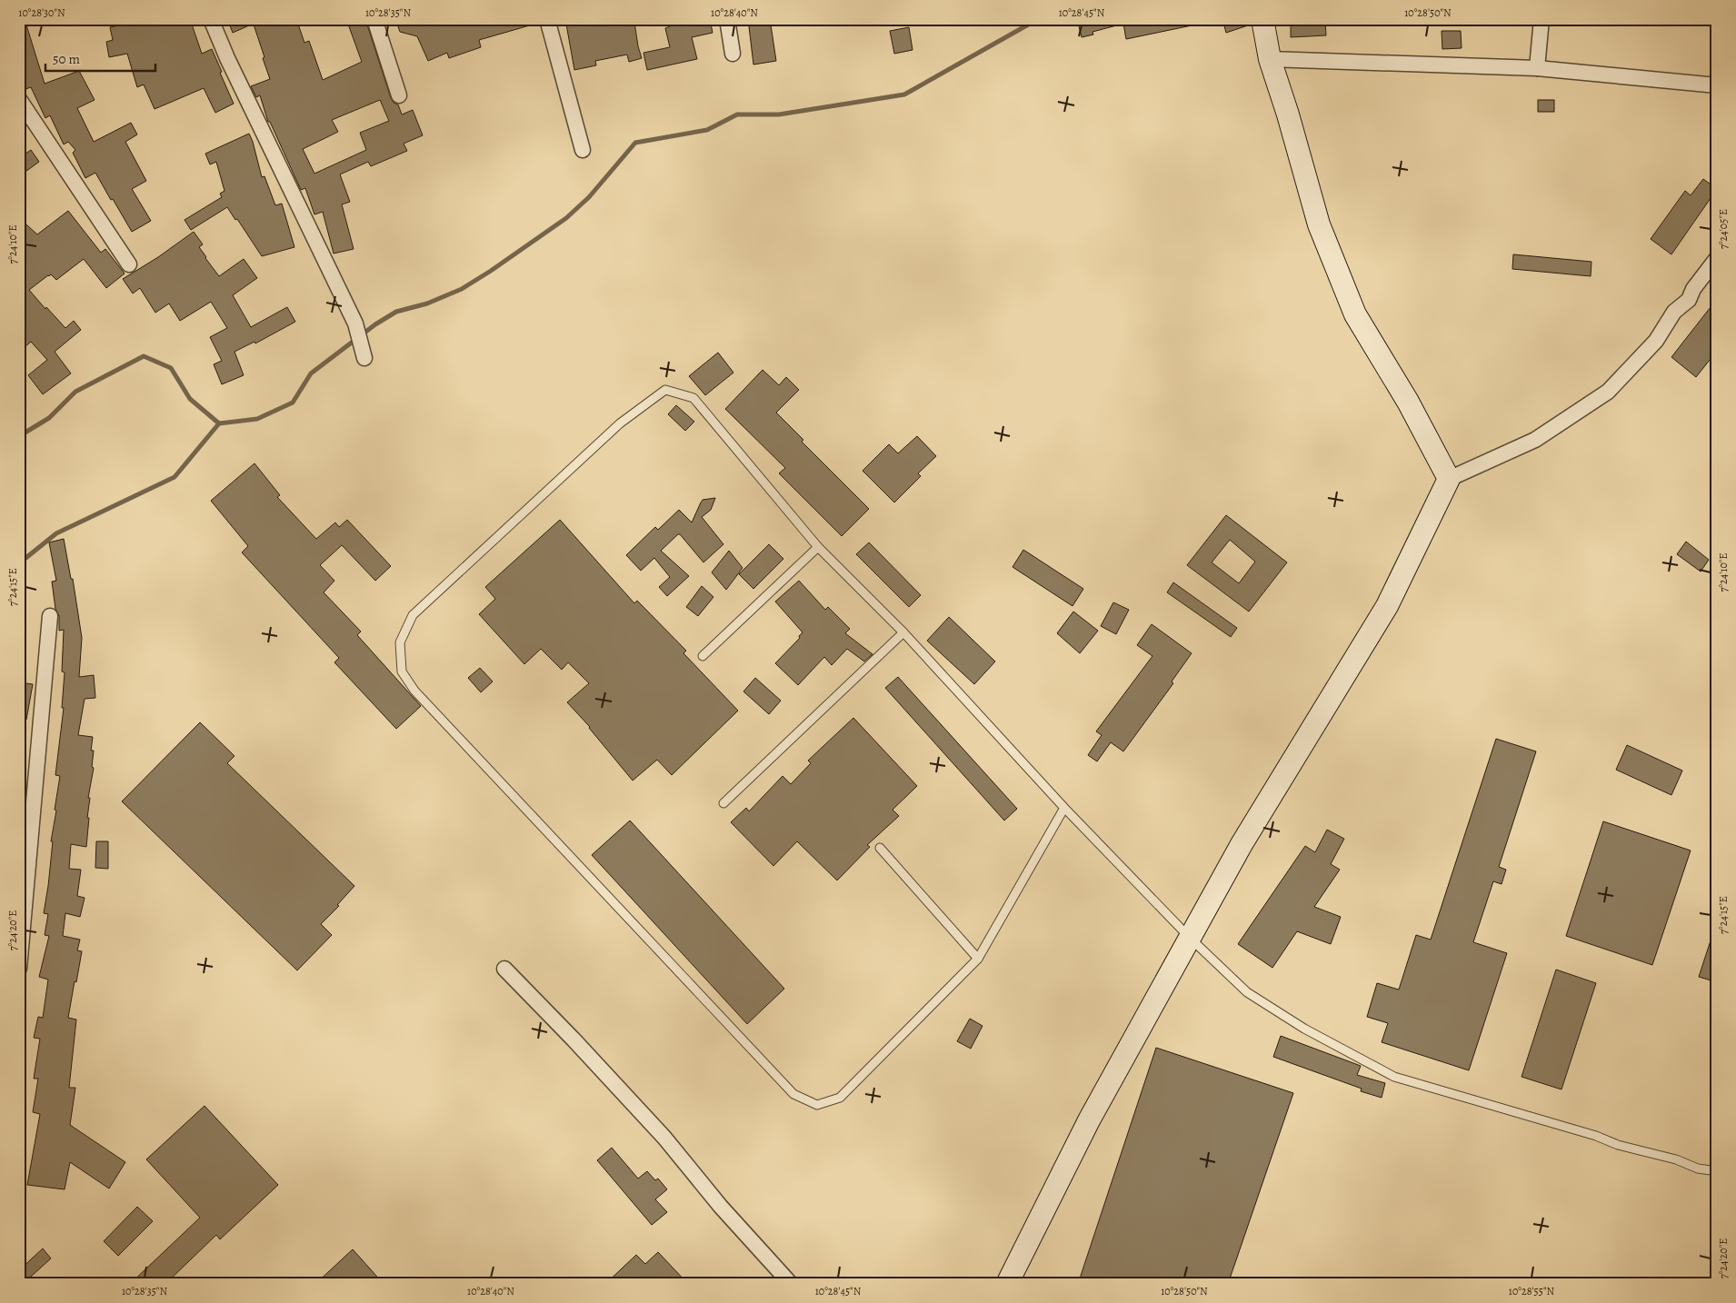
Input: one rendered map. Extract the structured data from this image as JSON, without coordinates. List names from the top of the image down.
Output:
{
  "scale_bar": "50 m",
  "coordinates": [
    "10°28'30\"N",
    "10°28'35\"N",
    "10°28'40\"N",
    "10°28'45\"N",
    "10°28'50\"N",
    "7°24'05\"E",
    "7°24'10\"E",
    "7°24'15\"E",
    "7°24'20\"E",
    "10°28'55\"N"
  ]
}
